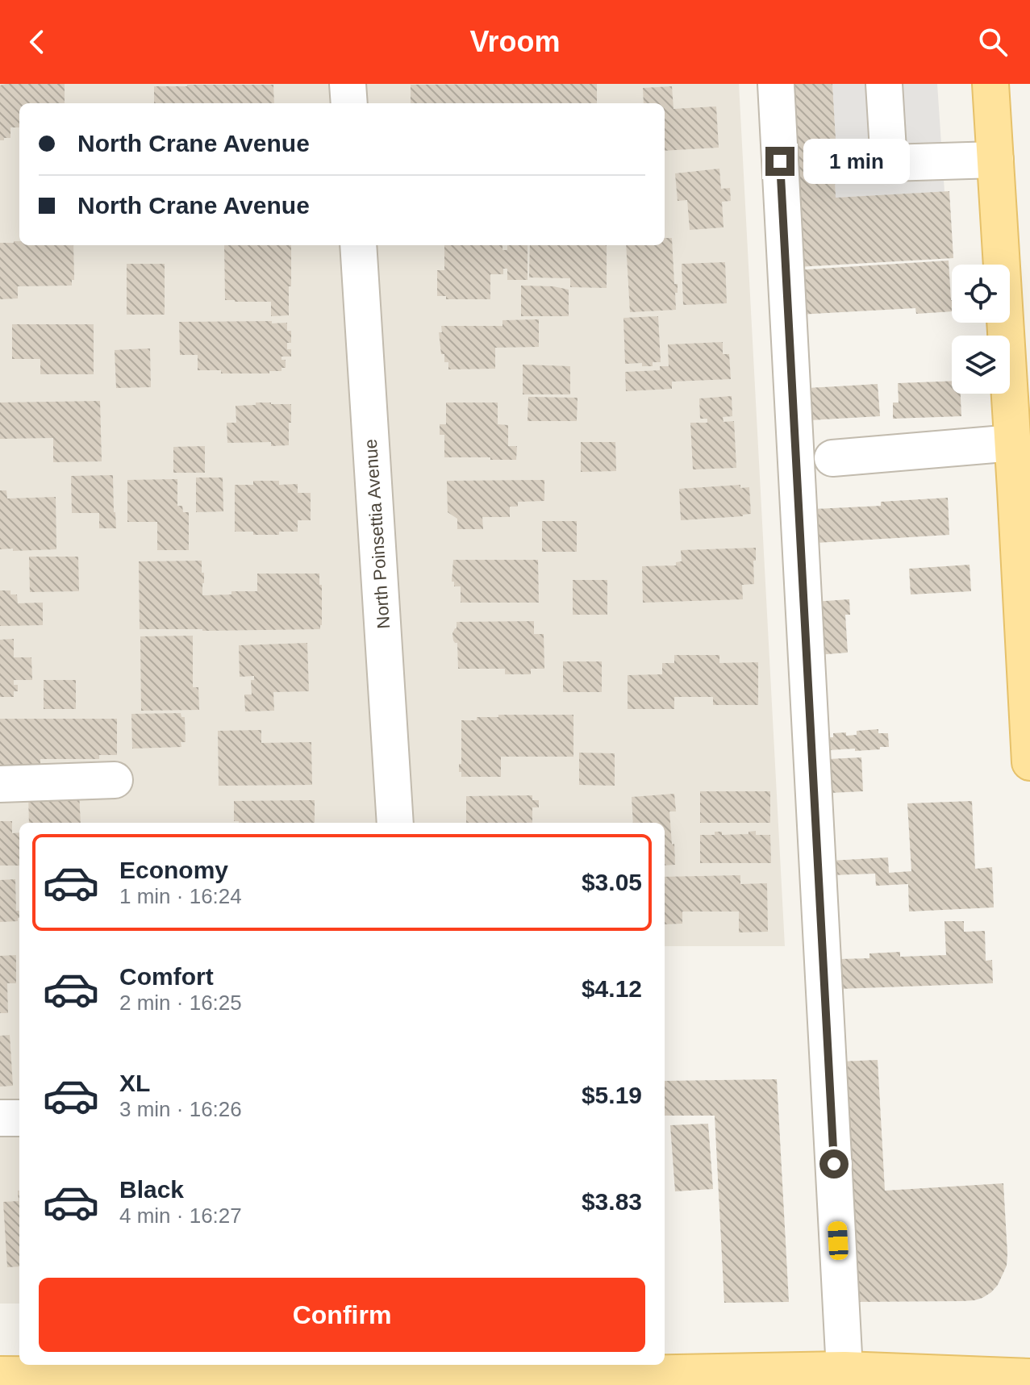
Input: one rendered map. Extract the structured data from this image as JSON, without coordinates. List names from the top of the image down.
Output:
{
  "streets": {
    "street": ["North Poinsettia Avenue"]
  },
  "page": {
    "header": "Vroom",
    "banner": ["North Crane Avenue", "North Crane Avenue"],
    "bubble": "1 min",
    "list": [
      {
        "name": "Economy",
        "note": "1 min · 16:24",
        "value": "$3.05"
      },
      {
        "name": "Comfort",
        "note": "2 min · 16:25",
        "value": "$4.12"
      },
      {
        "name": "XL",
        "note": "3 min · 16:26",
        "value": "$5.19"
      },
      {
        "name": "Black",
        "note": "4 min · 16:27",
        "value": "$3.83"
      }
    ],
    "buttons": "Confirm"
  }
}
